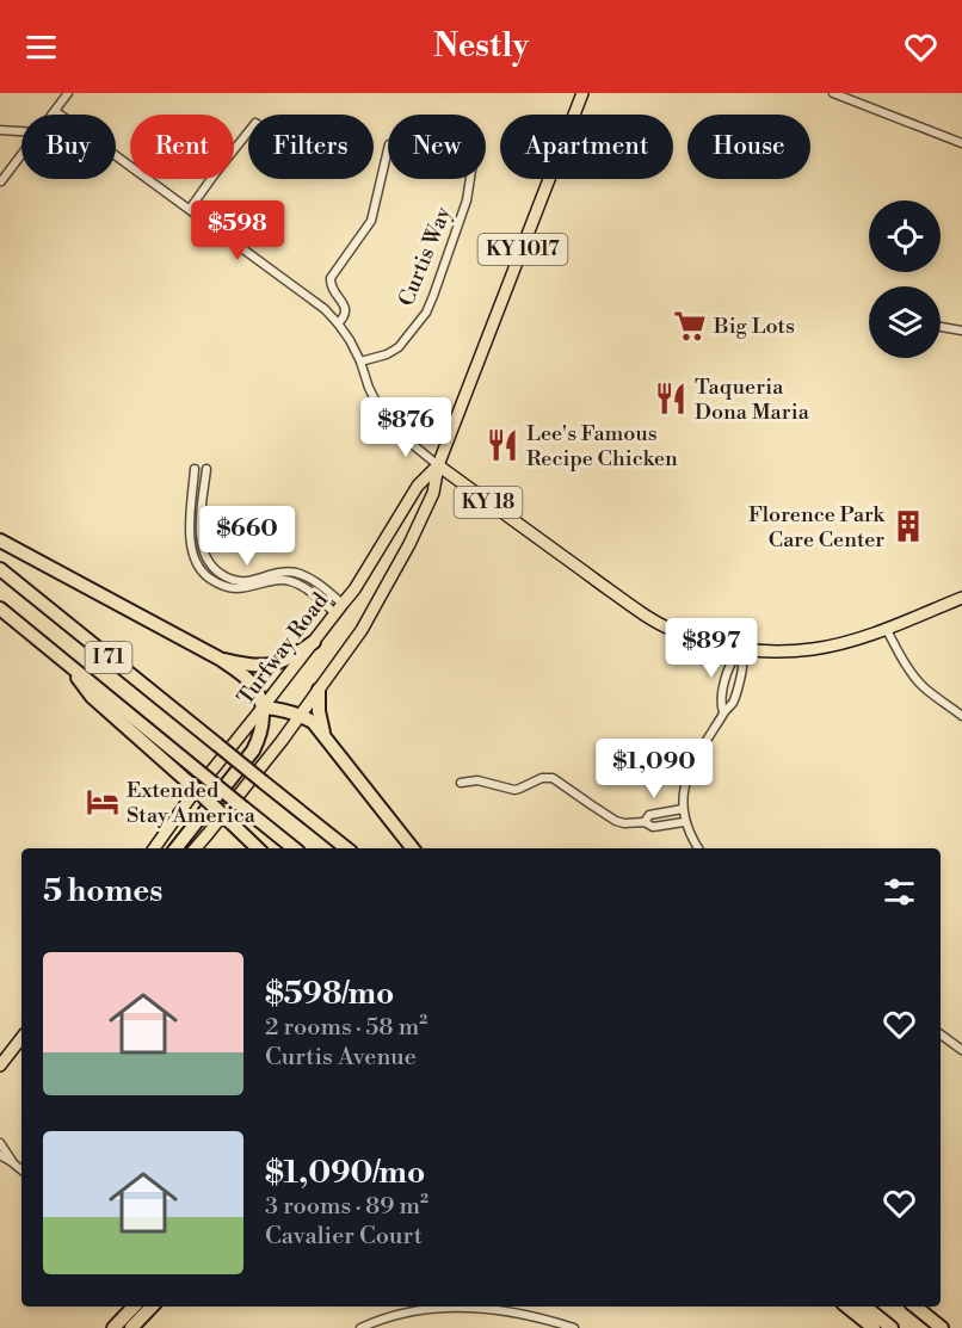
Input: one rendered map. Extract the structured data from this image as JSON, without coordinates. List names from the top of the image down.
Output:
{
  "streets": {
    "highway": ["I 71"],
    "main road": ["KY 1017", "KY 18", "Turfway Road"],
    "street": ["Curtis Way"]
  },
  "crossings": [
    ["KY 18", "Turfway Road"]
  ],
  "places": {
    "supermarket": ["Big Lots"],
    "restaurant": ["Taqueria Dona Maria", "Lee's Famous Recipe Chicken"],
    "building": ["Florence Park Care Center"],
    "hotel": ["Extended Stay America"]
  },
  "page": {
    "header": "Nestly",
    "chip": [
      "Buy",
      "Rent",
      "Filters",
      "New",
      "Apartment",
      "House"
    ],
    "price": [
      "$598",
      "$876",
      "$660",
      "$897",
      "$1,090"
    ],
    "heading": "5 homes",
    "list": [
      {
        "name": "$598/mo",
        "note": "2 rooms · 58 m² · Curtis Avenue"
      },
      {
        "name": "$1,090/mo",
        "note": "3 rooms · 89 m² · Cavalier Court"
      }
    ]
  }
}
